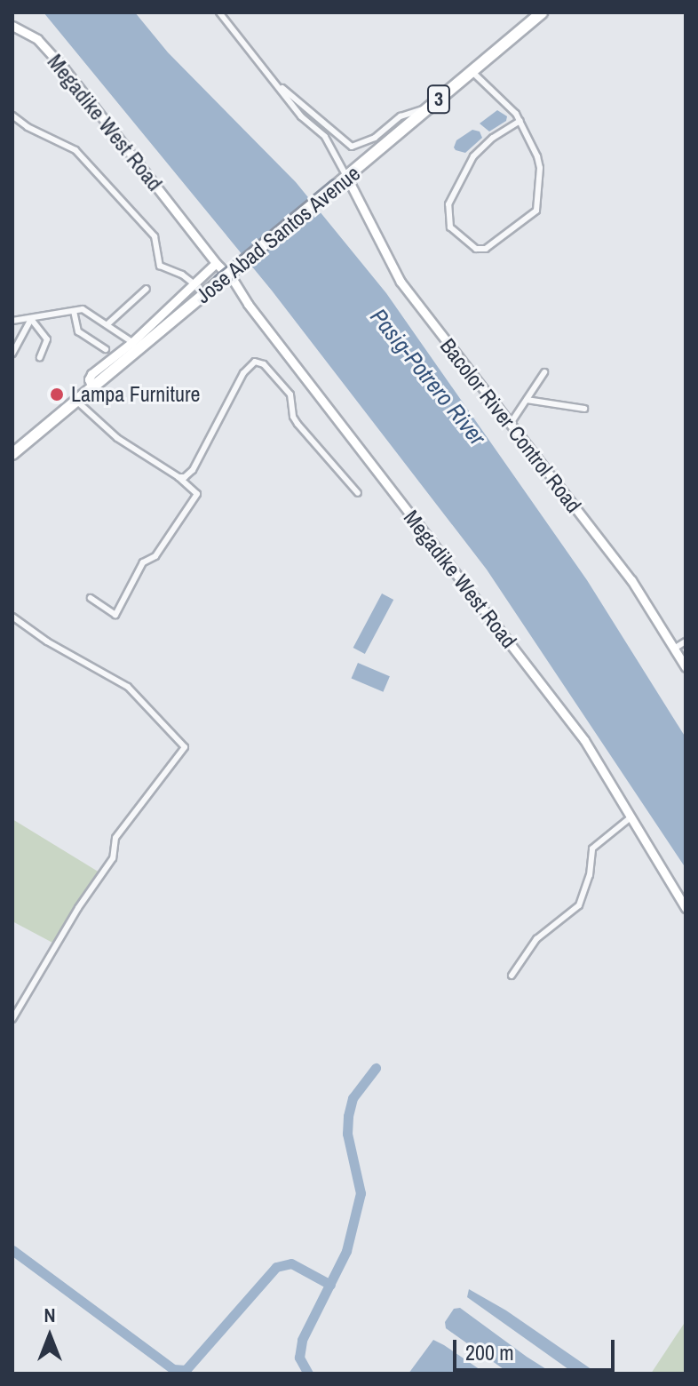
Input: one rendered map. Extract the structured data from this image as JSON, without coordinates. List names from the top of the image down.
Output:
{
  "streets": {
    "highway": ["3", "Jose Abad Santos Avenue"],
    "street": ["Megadike West Road", "Bacolor River Control Road"]
  },
  "crossings": [
    ["Jose Abad Santos Avenue", "Bacolor River Control Road"]
  ],
  "water": ["Pasig-Potrero River"],
  "places": ["Lampa Furniture"],
  "scale_bar": "200 m",
  "north": "top"
}
